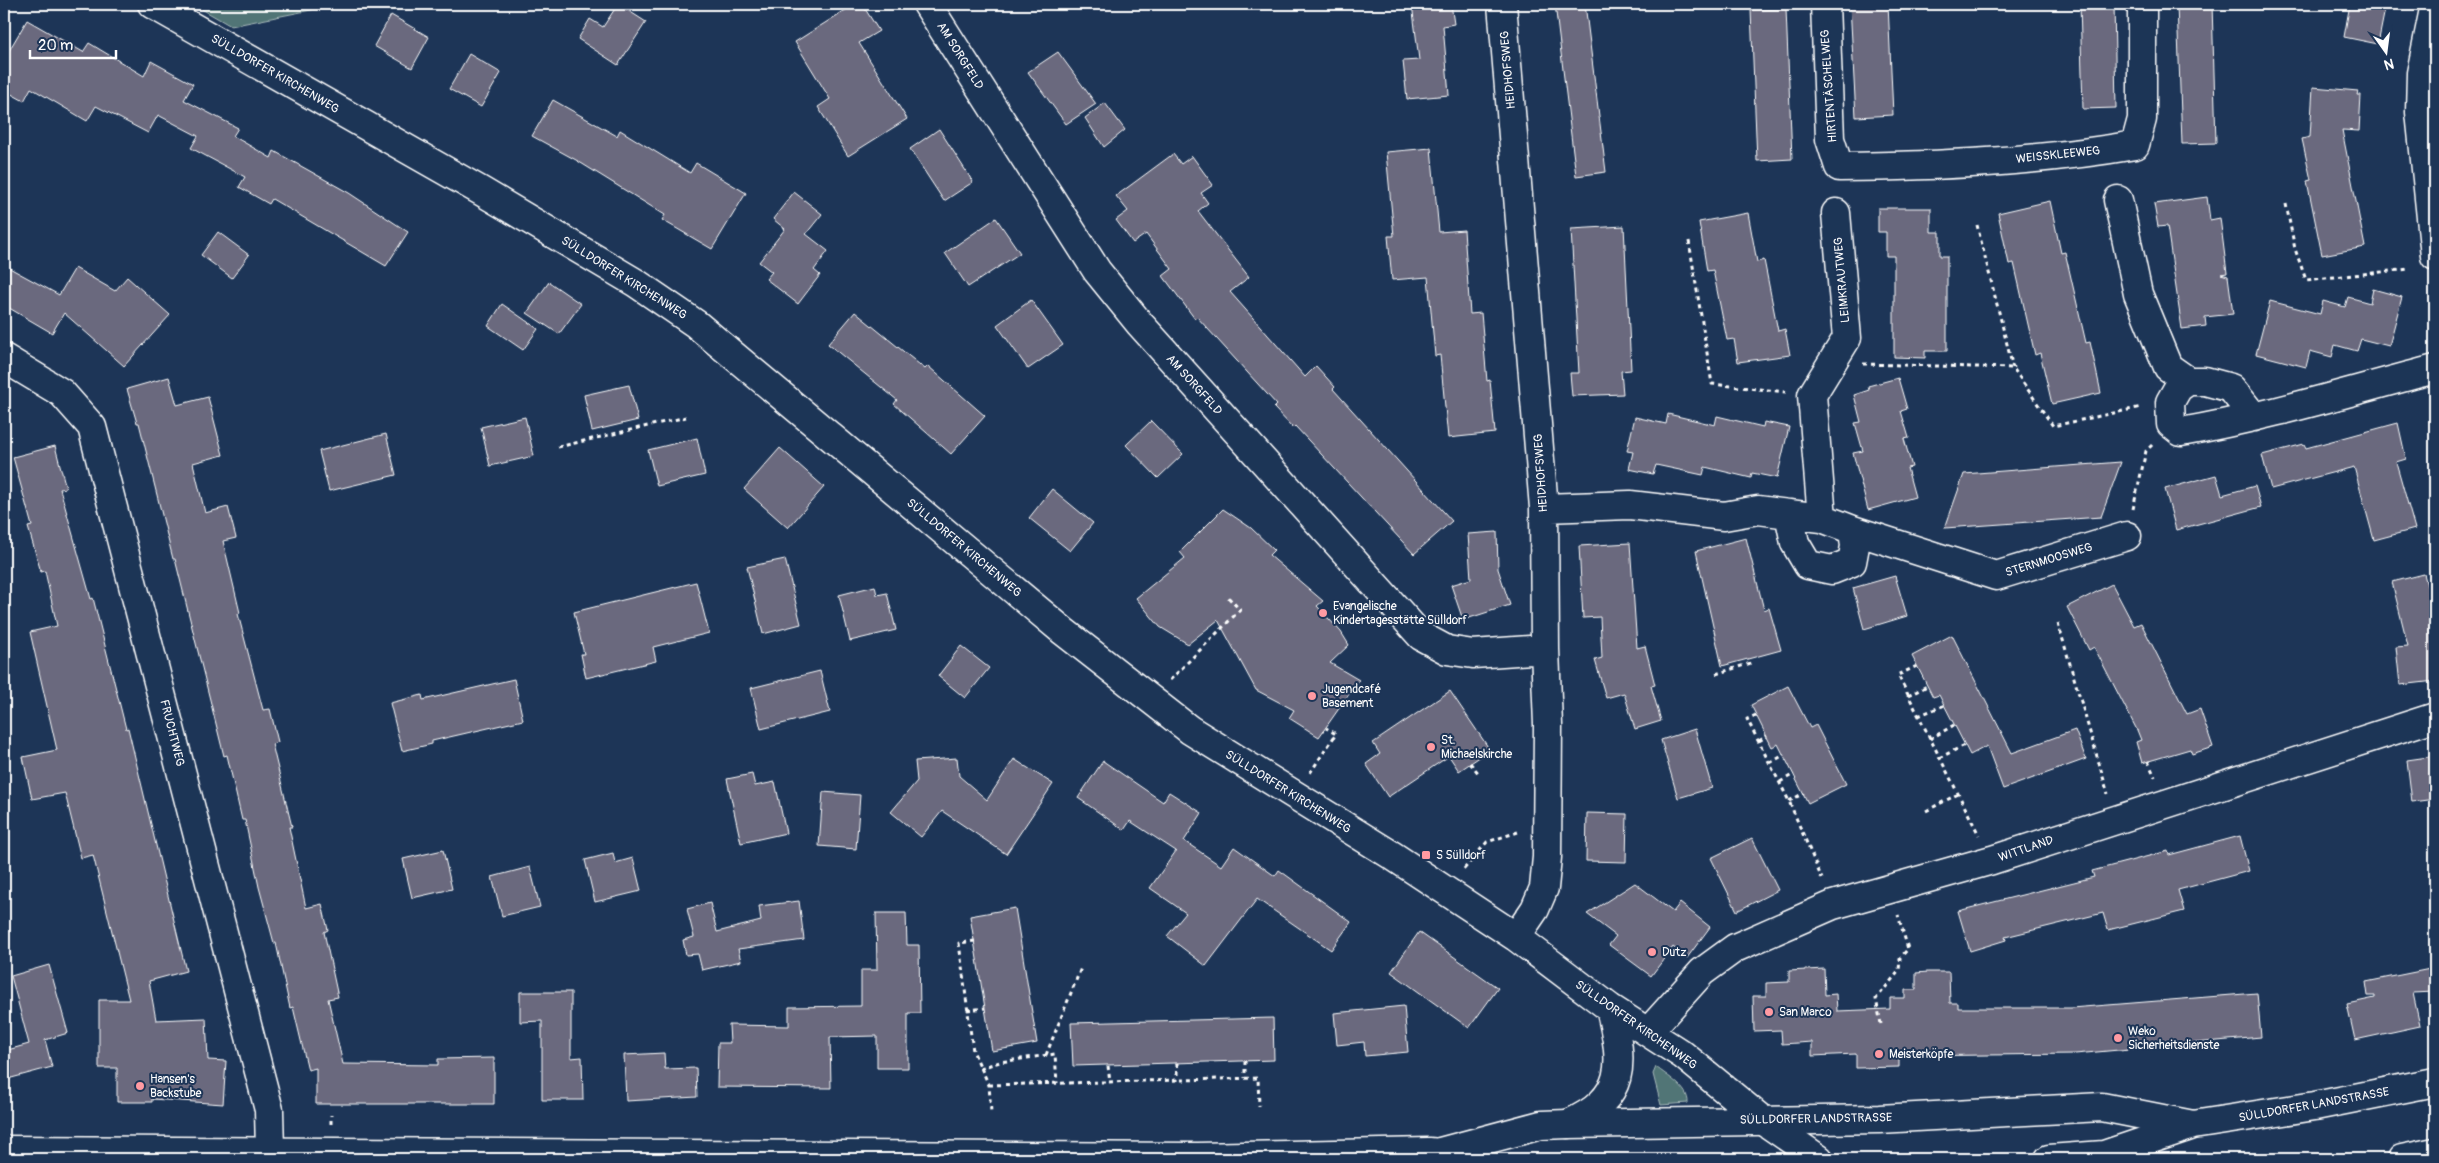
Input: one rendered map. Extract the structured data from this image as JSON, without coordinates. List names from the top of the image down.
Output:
{
  "streets": {
    "street": [
      "AM SORGFELD",
      "HEIDHOFSWEG",
      "SÜLLDORFER KIRCHENWEG",
      "HIRTENTÄSCHELWEG",
      "WEISSKLEEWEG",
      "LEIMKRAUTWEG",
      "STERNMOOSWEG",
      "FRUCHTWEG",
      "WITTLAND",
      "SÜLLDORFER LANDSTRASSE"
    ]
  },
  "crossings": [
    ["AM SORGFELD", "HEIDHOFSWEG"],
    ["HEIDHOFSWEG", "SÜLLDORFER KIRCHENWEG"],
    ["SÜLLDORFER KIRCHENWEG", "WITTLAND"],
    ["SÜLLDORFER KIRCHENWEG", "SÜLLDORFER LANDSTRASSE"],
    ["HIRTENTÄSCHELWEG", "WEISSKLEEWEG"],
    ["FRUCHTWEG", "SÜLLDORFER LANDSTRASSE"]
  ],
  "places": {
    "other": [
      "Evangelische Kindertagesstätte Sülldorf",
      "Jugendcafé Basement",
      "St. Michaelskirche",
      "Dutz",
      "San Marco",
      "Weko Sicherheitsdienste",
      "Meisterköpfe",
      "Hansen's Backstube"
    ],
    "transit": ["S Sülldorf"]
  },
  "scale_bar": "20 m",
  "north": "bottom"
}
